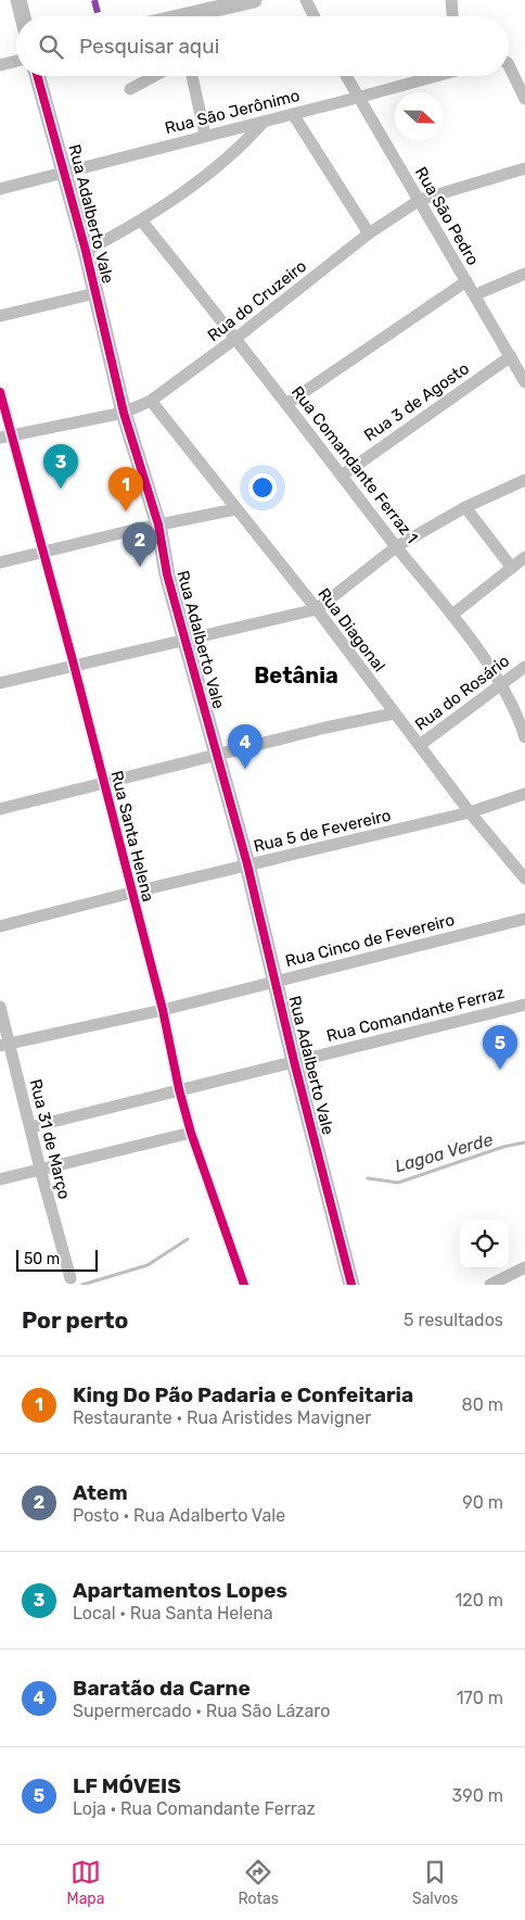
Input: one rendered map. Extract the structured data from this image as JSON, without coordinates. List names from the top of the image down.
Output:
{
  "streets": {
    "street": [
      "Rua São Jerônimo",
      "Rua Adalberto Vale",
      "Rua São Pedro",
      "Rua do Cruzeiro",
      "Rua 3 de Agosto",
      "Rua Comandante Ferraz 1",
      "Rua Diagonal",
      "Rua do Rosário",
      "Rua 5 de Fevereiro",
      "Rua Santa Helena",
      "Rua Cinco de Fevereiro",
      "Rua Comandante Ferraz",
      "Rua 31 de Março"
    ]
  },
  "crossings": [
    ["Rua São Jerônimo", "Rua Adalberto Vale"],
    ["Rua São Jerônimo", "Rua São Pedro"],
    ["Rua Adalberto Vale", "Rua do Cruzeiro"],
    ["Rua Adalberto Vale", "Rua 5 de Fevereiro"],
    ["Rua Adalberto Vale", "Rua Cinco de Fevereiro"],
    ["Rua Adalberto Vale", "Rua Comandante Ferraz"],
    ["Rua São Pedro", "Rua do Cruzeiro"],
    ["Rua São Pedro", "Rua 3 de Agosto"],
    ["Rua do Cruzeiro", "Rua Comandante Ferraz 1"],
    ["Rua do Cruzeiro", "Rua Diagonal"],
    ["Rua do Cruzeiro", "Rua Santa Helena"],
    ["Rua 3 de Agosto", "Rua Comandante Ferraz 1"],
    ["Rua Comandante Ferraz 1", "Rua do Rosário"],
    ["Rua Diagonal", "Rua do Rosário"],
    ["Rua Diagonal", "Rua 5 de Fevereiro"],
    ["Rua 5 de Fevereiro", "Rua Santa Helena"],
    ["Rua Santa Helena", "Rua Cinco de Fevereiro"],
    ["Rua Santa Helena", "Rua Comandante Ferraz"],
    ["Rua Cinco de Fevereiro", "Rua 31 de Março"],
    ["Rua Comandante Ferraz", "Rua 31 de Março"]
  ],
  "districts": ["Betânia"],
  "water": ["Lagoa Verde"],
  "scale_bar": "50 m",
  "north": "right",
  "page": {
    "search": "Pesquisar aqui",
    "pins": [
      "3",
      "1",
      "2",
      "4",
      "5"
    ],
    "scale": "50 m",
    "heading": ["Por perto", "5 resultados"],
    "list": [
      {
        "mark": "1",
        "name": "King Do Pão Padaria e Confeitaria",
        "note": "Restaurante · Rua Aristides Mavigner",
        "value": "80 m"
      },
      {
        "mark": "2",
        "name": "Atem",
        "note": "Posto · Rua Adalberto Vale",
        "value": "90 m"
      },
      {
        "mark": "3",
        "name": "Apartamentos Lopes",
        "note": "Local · Rua Santa Helena",
        "value": "120 m"
      },
      {
        "mark": "4",
        "name": "Baratão da Carne",
        "note": "Supermercado · Rua São Lázaro",
        "value": "170 m"
      },
      {
        "mark": "5",
        "name": "LF MÓVEIS",
        "note": "Loja · Rua Comandante Ferraz",
        "value": "390 m"
      }
    ],
    "nav": ["Mapa", "Rotas", "Salvos"]
  }
}
